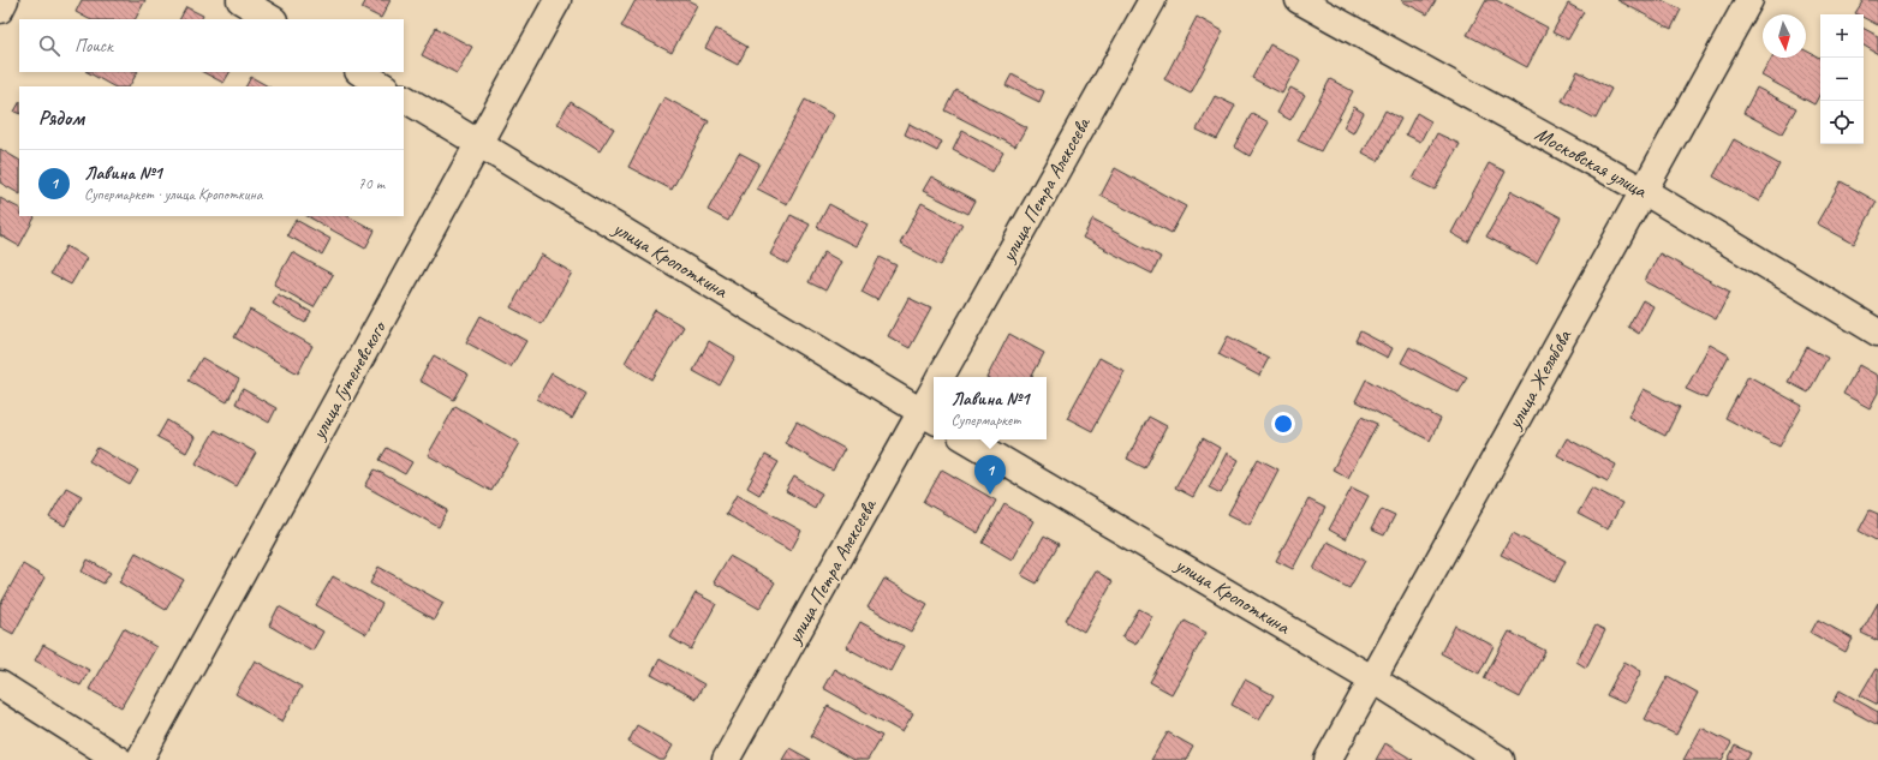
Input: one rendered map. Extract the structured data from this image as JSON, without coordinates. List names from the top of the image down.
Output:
{
  "streets": {
    "street": [
      "Московская улица",
      "улица Петра Алексеева",
      "улица Кропоткина",
      "улица Желябова",
      "улица Гутеневского"
    ]
  },
  "crossings": [
    ["Московская улица", "улица Желябова"],
    ["улица Петра Алексеева", "улица Кропоткина"],
    ["улица Кропоткина", "улица Желябова"],
    ["улица Кропоткина", "улица Гутеневского"]
  ],
  "north": "bottom",
  "page": {
    "map_buttons": ["+", "−"],
    "search": "Поиск",
    "heading": "Рядом",
    "list": [
      {
        "mark": "1",
        "name": "Лавина №1",
        "note": "Супермаркет · улица Кропоткина",
        "value": "70 m"
      }
    ],
    "popup": ["Лавина №1", "Супермаркет"],
    "pins": "1"
  }
}
